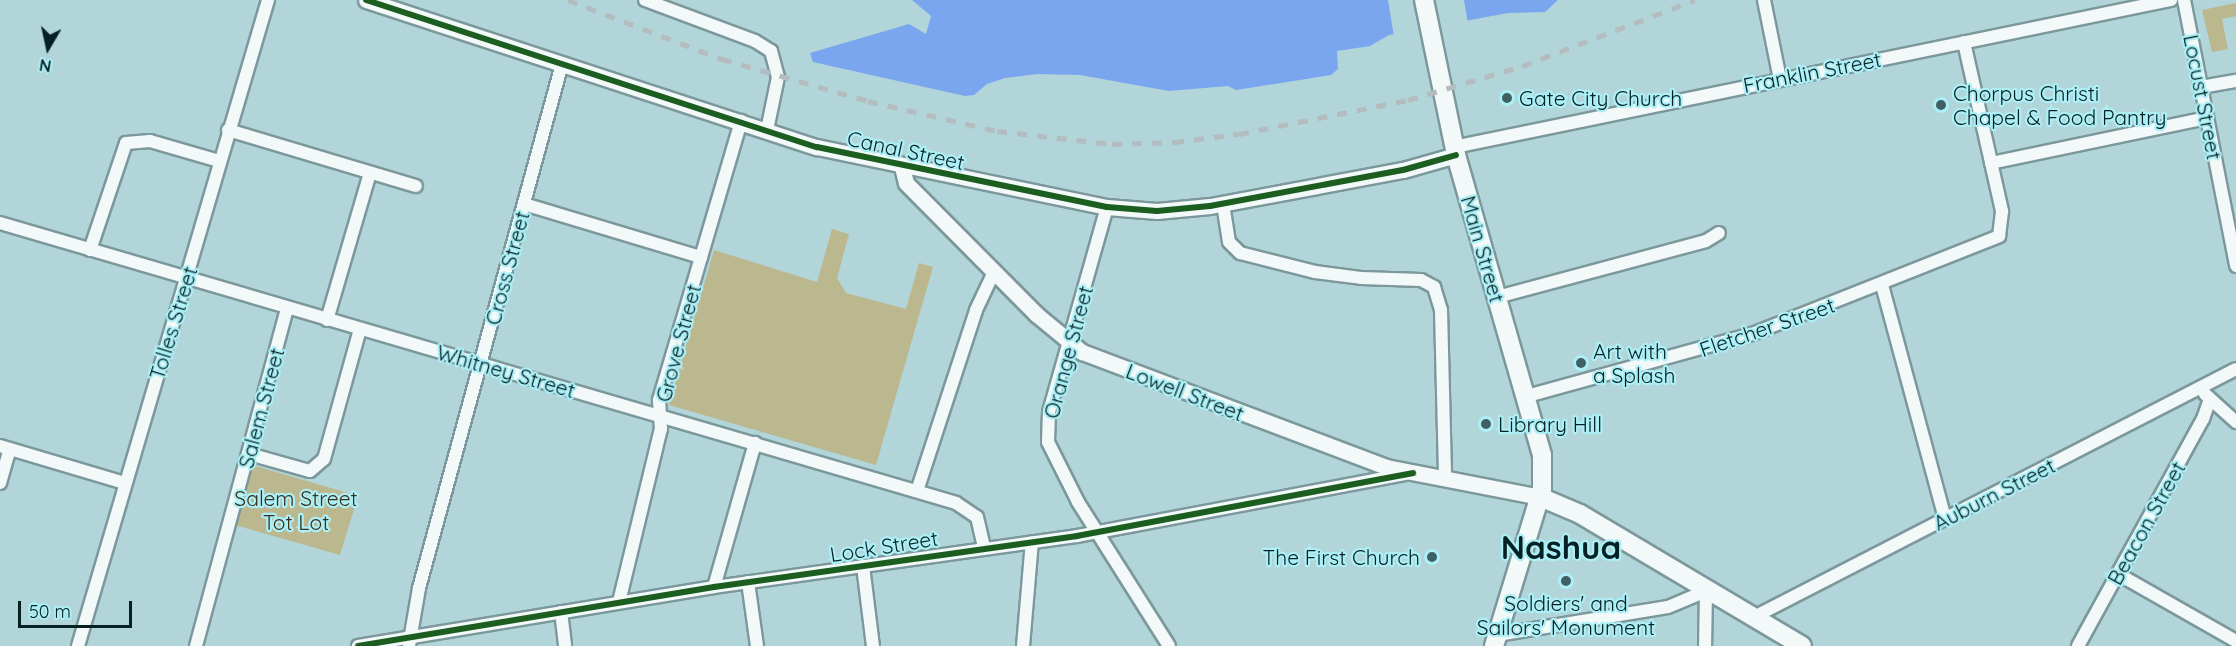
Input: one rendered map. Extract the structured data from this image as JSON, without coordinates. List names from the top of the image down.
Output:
{
  "streets": {
    "main road": ["Main Street"],
    "street": [
      "Franklin Street",
      "Locust Street",
      "Canal Street",
      "Cross Street",
      "Tolles Street",
      "Fletcher Street",
      "Grove Street",
      "Orange Street",
      "Whitney Street",
      "Lowell Street",
      "Salem Street",
      "Auburn Street",
      "Beacon Street",
      "Lock Street"
    ]
  },
  "crossings": [
    ["Franklin Street", "Canal Street"],
    ["Franklin Street", "Main Street"],
    ["Canal Street", "Main Street"],
    ["Canal Street", "Cross Street"],
    ["Canal Street", "Grove Street"],
    ["Canal Street", "Orange Street"],
    ["Canal Street", "Lowell Street"],
    ["Main Street", "Fletcher Street"],
    ["Main Street", "Lowell Street"],
    ["Cross Street", "Whitney Street"],
    ["Cross Street", "Lock Street"],
    ["Tolles Street", "Whitney Street"],
    ["Grove Street", "Whitney Street"],
    ["Grove Street", "Lock Street"],
    ["Orange Street", "Lowell Street"],
    ["Orange Street", "Lock Street"],
    ["Whitney Street", "Salem Street"],
    ["Whitney Street", "Lock Street"],
    ["Lowell Street", "Lock Street"]
  ],
  "districts": ["Nashua"],
  "parks": ["Salem Street Tot Lot"],
  "places": [
    "Gate City Church",
    "Chorpus Christi Chapel & Food Pantry",
    "Art with a Splash",
    "Library Hill",
    "The First Church",
    "Soldiers' and Sailors' Monument"
  ],
  "scale_bar": "50 m",
  "north": "bottom"
}
